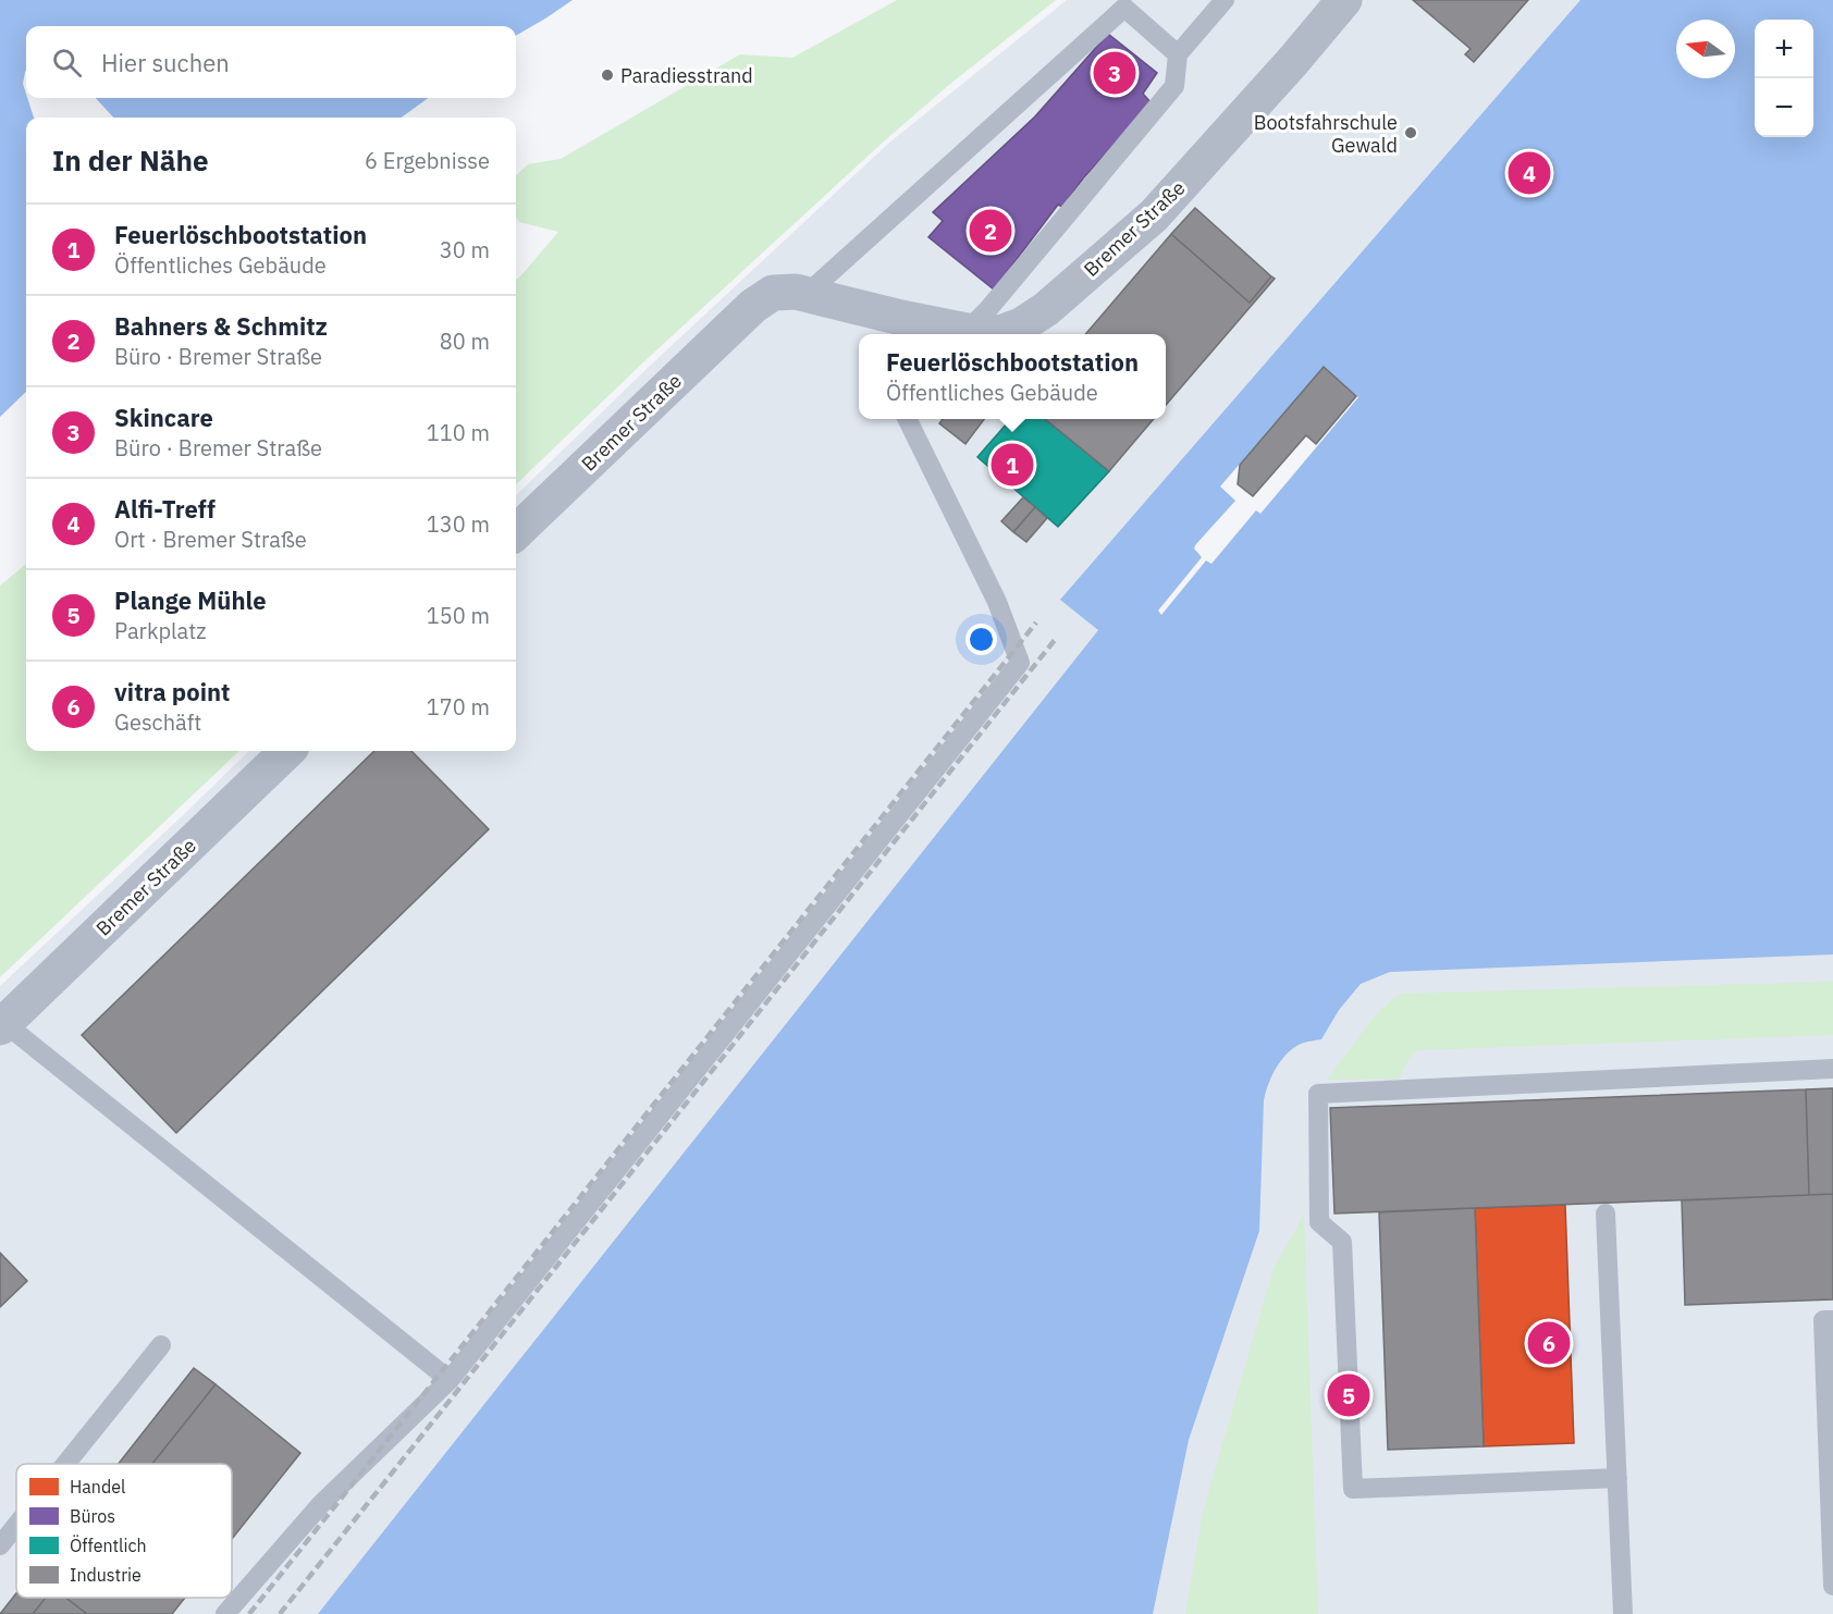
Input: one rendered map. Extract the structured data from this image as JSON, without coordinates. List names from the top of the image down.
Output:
{
  "streets": {
    "street": ["Bremer Straße"]
  },
  "places": ["Paradiesstrand", "Bootsfahrschule Gewald"],
  "legend": [
    "Handel",
    "Büros",
    "Öffentlich",
    "Industrie"
  ],
  "north": "left",
  "page": {
    "map_buttons": ["+", "−"],
    "search": "Hier suchen",
    "pins": [
      "3",
      "4",
      "2",
      "1",
      "6",
      "5"
    ],
    "heading": ["In der Nähe", "6 Ergebnisse"],
    "list": [
      {
        "mark": "1",
        "name": "Feuerlöschbootstation",
        "note": "Öffentliches Gebäude",
        "value": "30 m"
      },
      {
        "mark": "2",
        "name": "Bahners & Schmitz",
        "note": "Büro · Bremer Straße",
        "value": "80 m"
      },
      {
        "mark": "3",
        "name": "Skincare",
        "note": "Büro · Bremer Straße",
        "value": "110 m"
      },
      {
        "mark": "4",
        "name": "Alfi-Treff",
        "note": "Ort · Bremer Straße",
        "value": "130 m"
      },
      {
        "mark": "5",
        "name": "Plange Mühle",
        "note": "Parkplatz",
        "value": "150 m"
      },
      {
        "mark": "6",
        "name": "vitra point",
        "note": "Geschäft",
        "value": "170 m"
      }
    ],
    "popup": ["Feuerlöschbootstation", "Öffentliches Gebäude"]
  }
}
